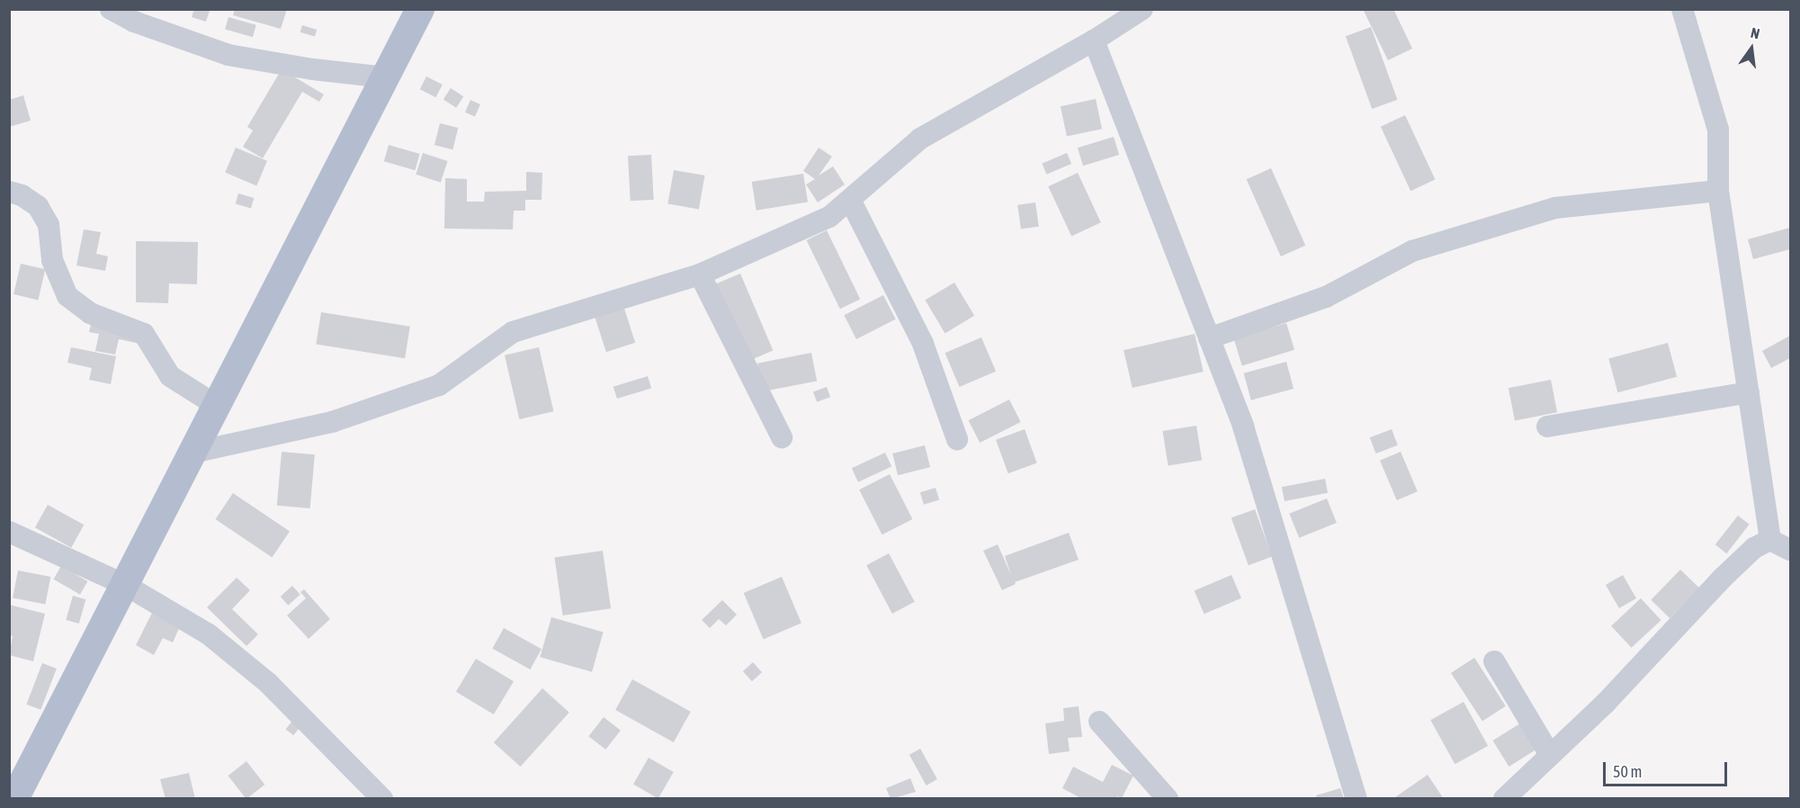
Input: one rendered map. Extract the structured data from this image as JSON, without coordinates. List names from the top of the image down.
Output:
{
  "scale_bar": "50 m",
  "north": "top"
}
